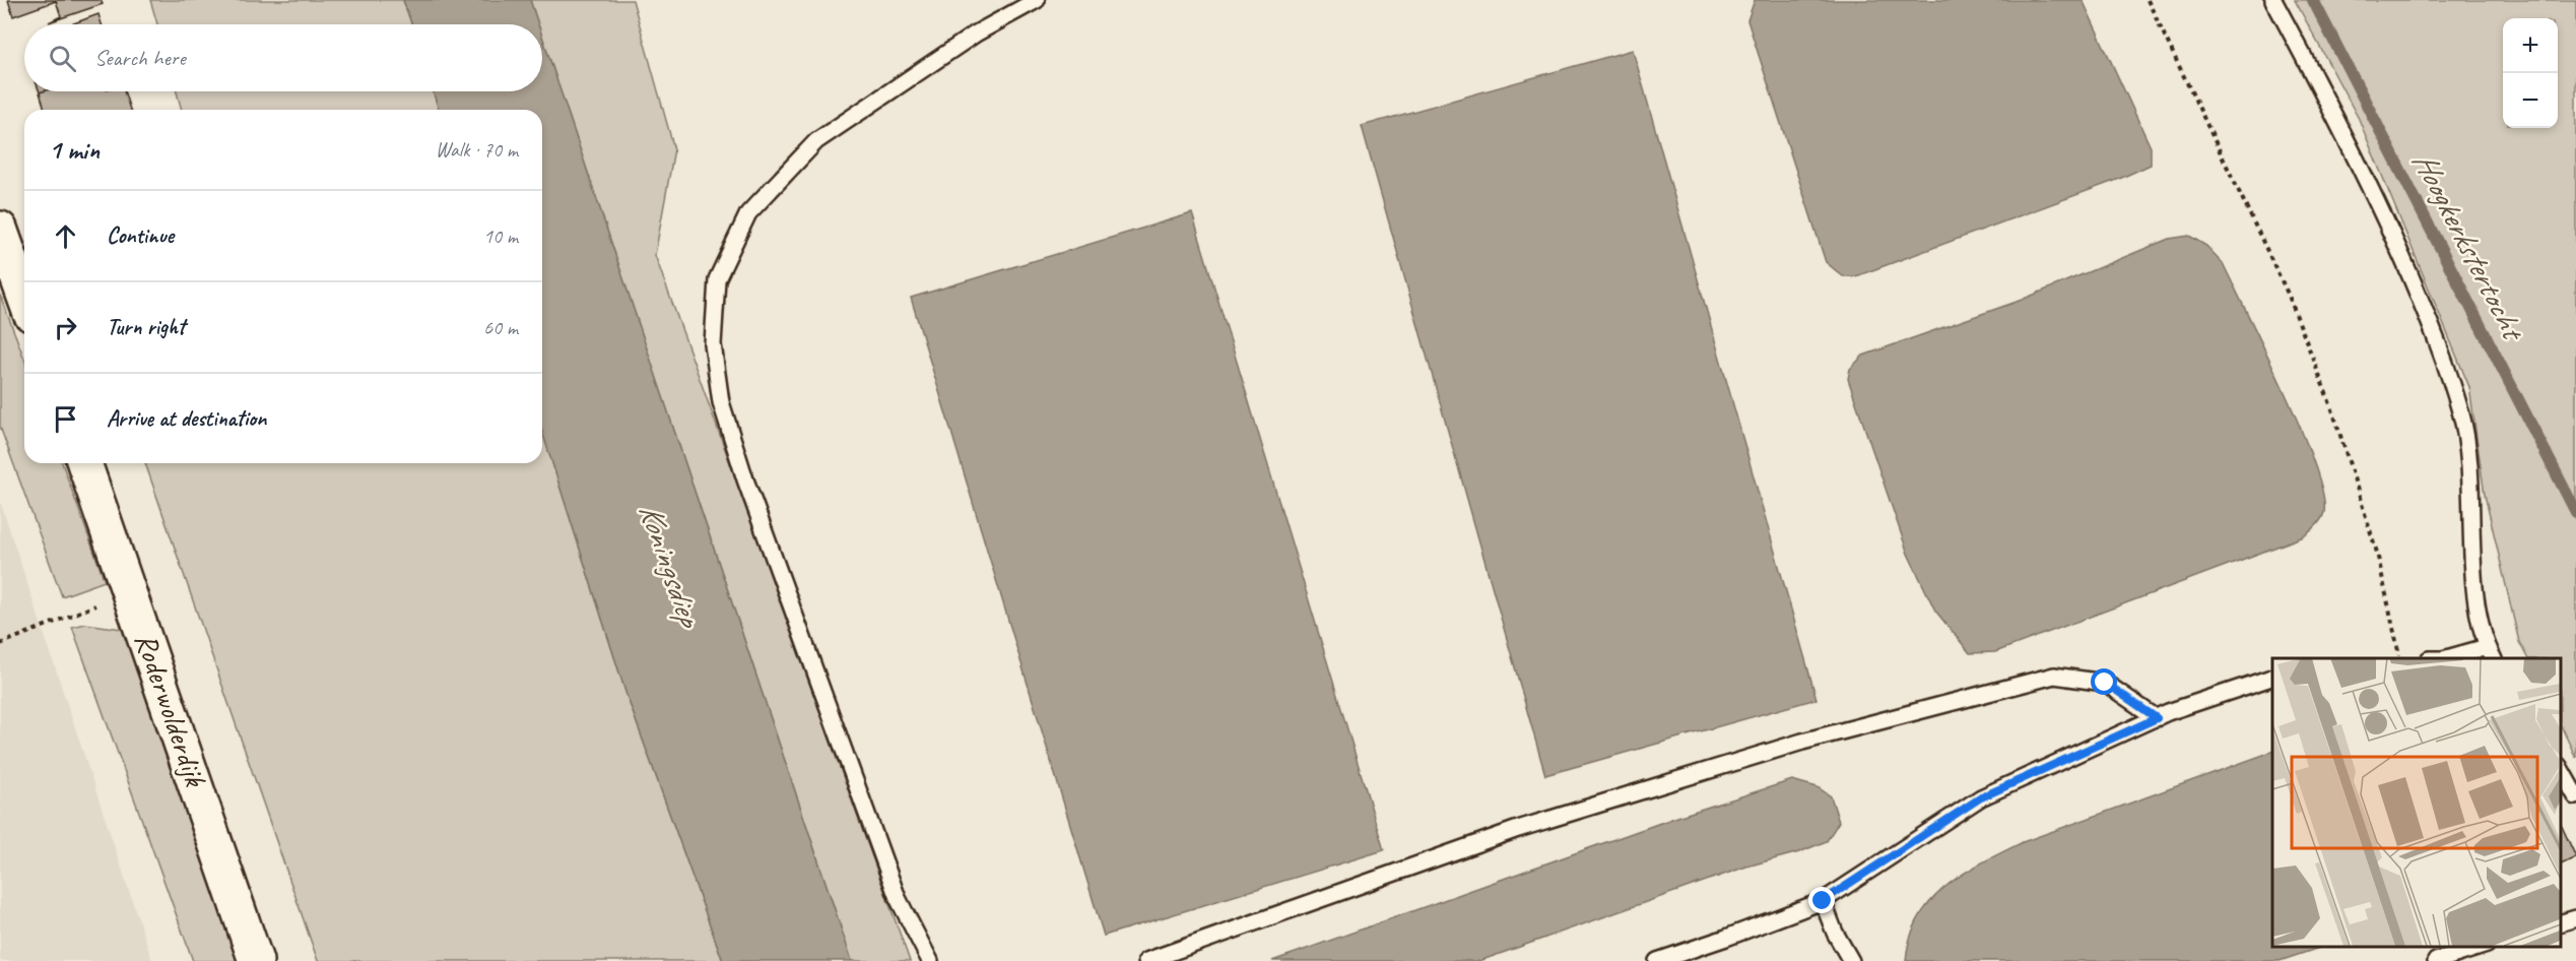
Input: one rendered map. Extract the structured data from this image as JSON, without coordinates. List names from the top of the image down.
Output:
{
  "streets": {
    "street": ["Roderwolderdijk"]
  },
  "water": ["Hoogkerkstertocht", "Koningsdiep"],
  "page": {
    "map_buttons": ["+", "−"],
    "search": "Search here",
    "heading": ["1 min", "Walk · 70 m"],
    "list": [
      ["Continue", "10 m"],
      ["Turn right", "60 m"],
      "Arrive at destination"
    ]
  }
}
